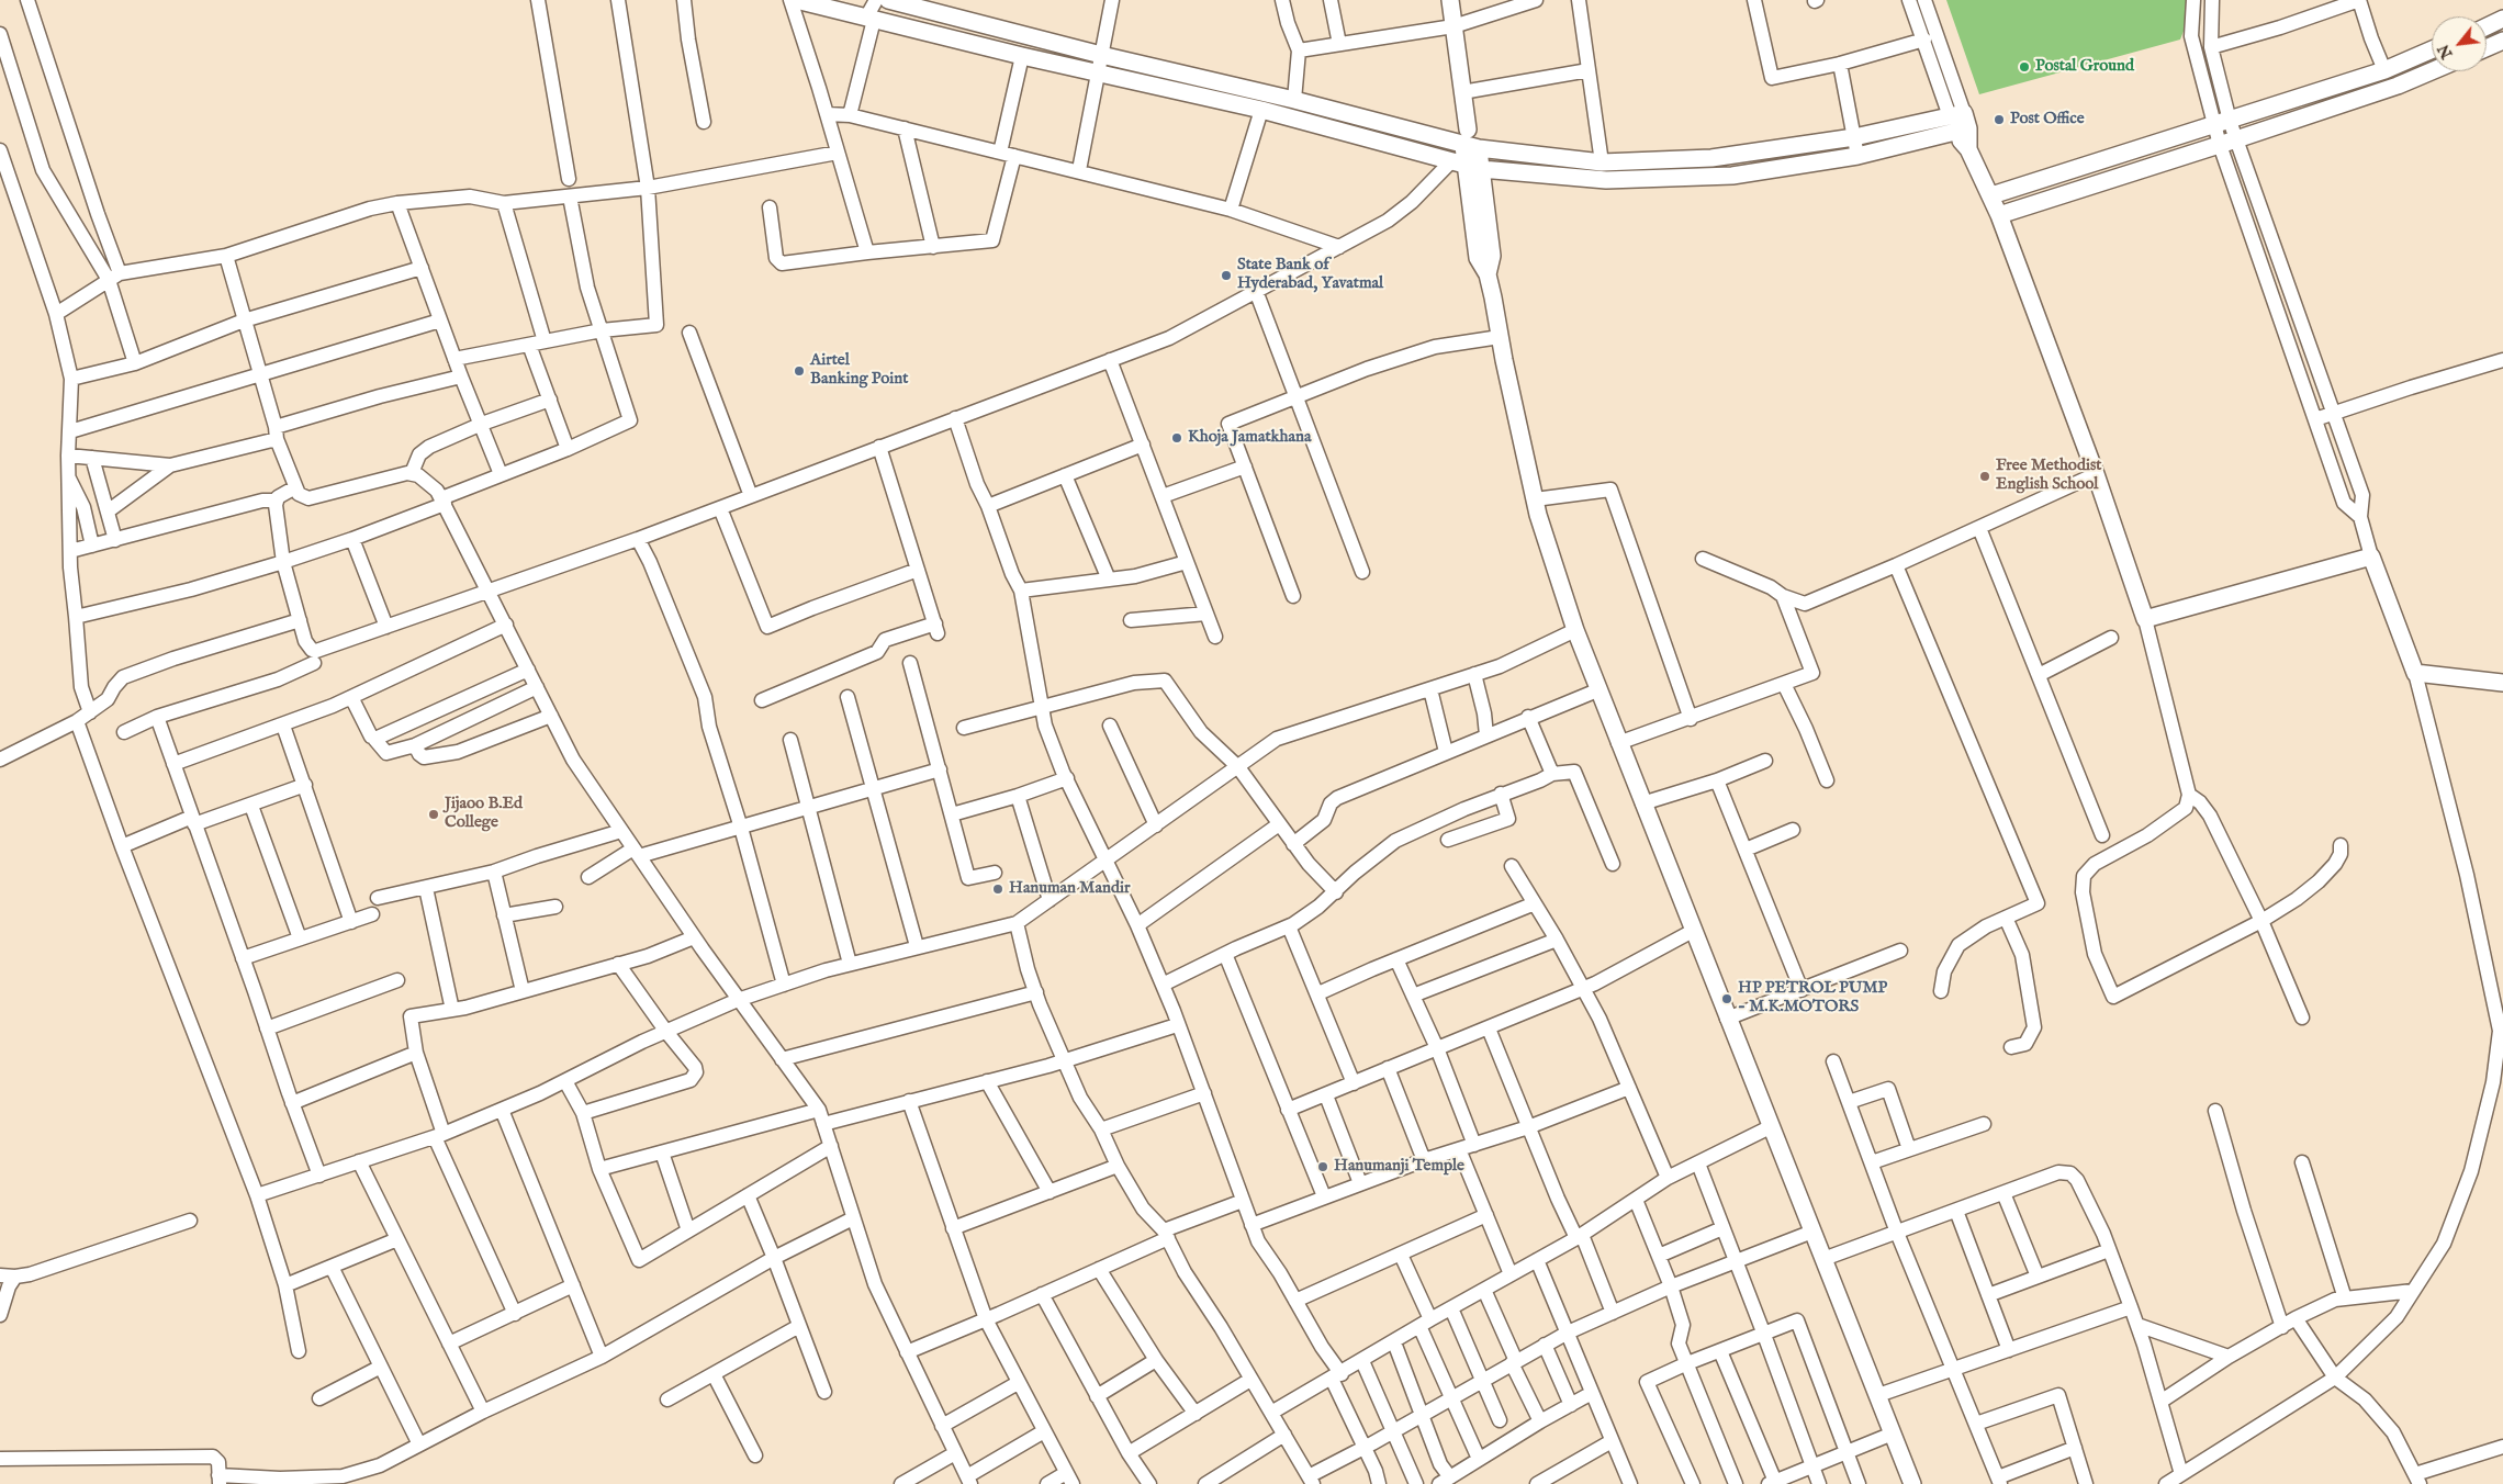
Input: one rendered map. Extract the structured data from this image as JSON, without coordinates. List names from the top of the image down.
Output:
{
  "places": [
    "Postal Ground",
    "Post Office",
    "State Bank of Hyderabad, Yavatmal",
    "Airtel Banking Point",
    "Khoja Jamatkhana",
    "Free Methodist English School",
    "Jijaoo B.Ed College",
    "Hanuman Mandir",
    "HP PETROL PUMP - M.K.MOTORS",
    "Hanumanji Temple"
  ],
  "north": "bottom left"
}
